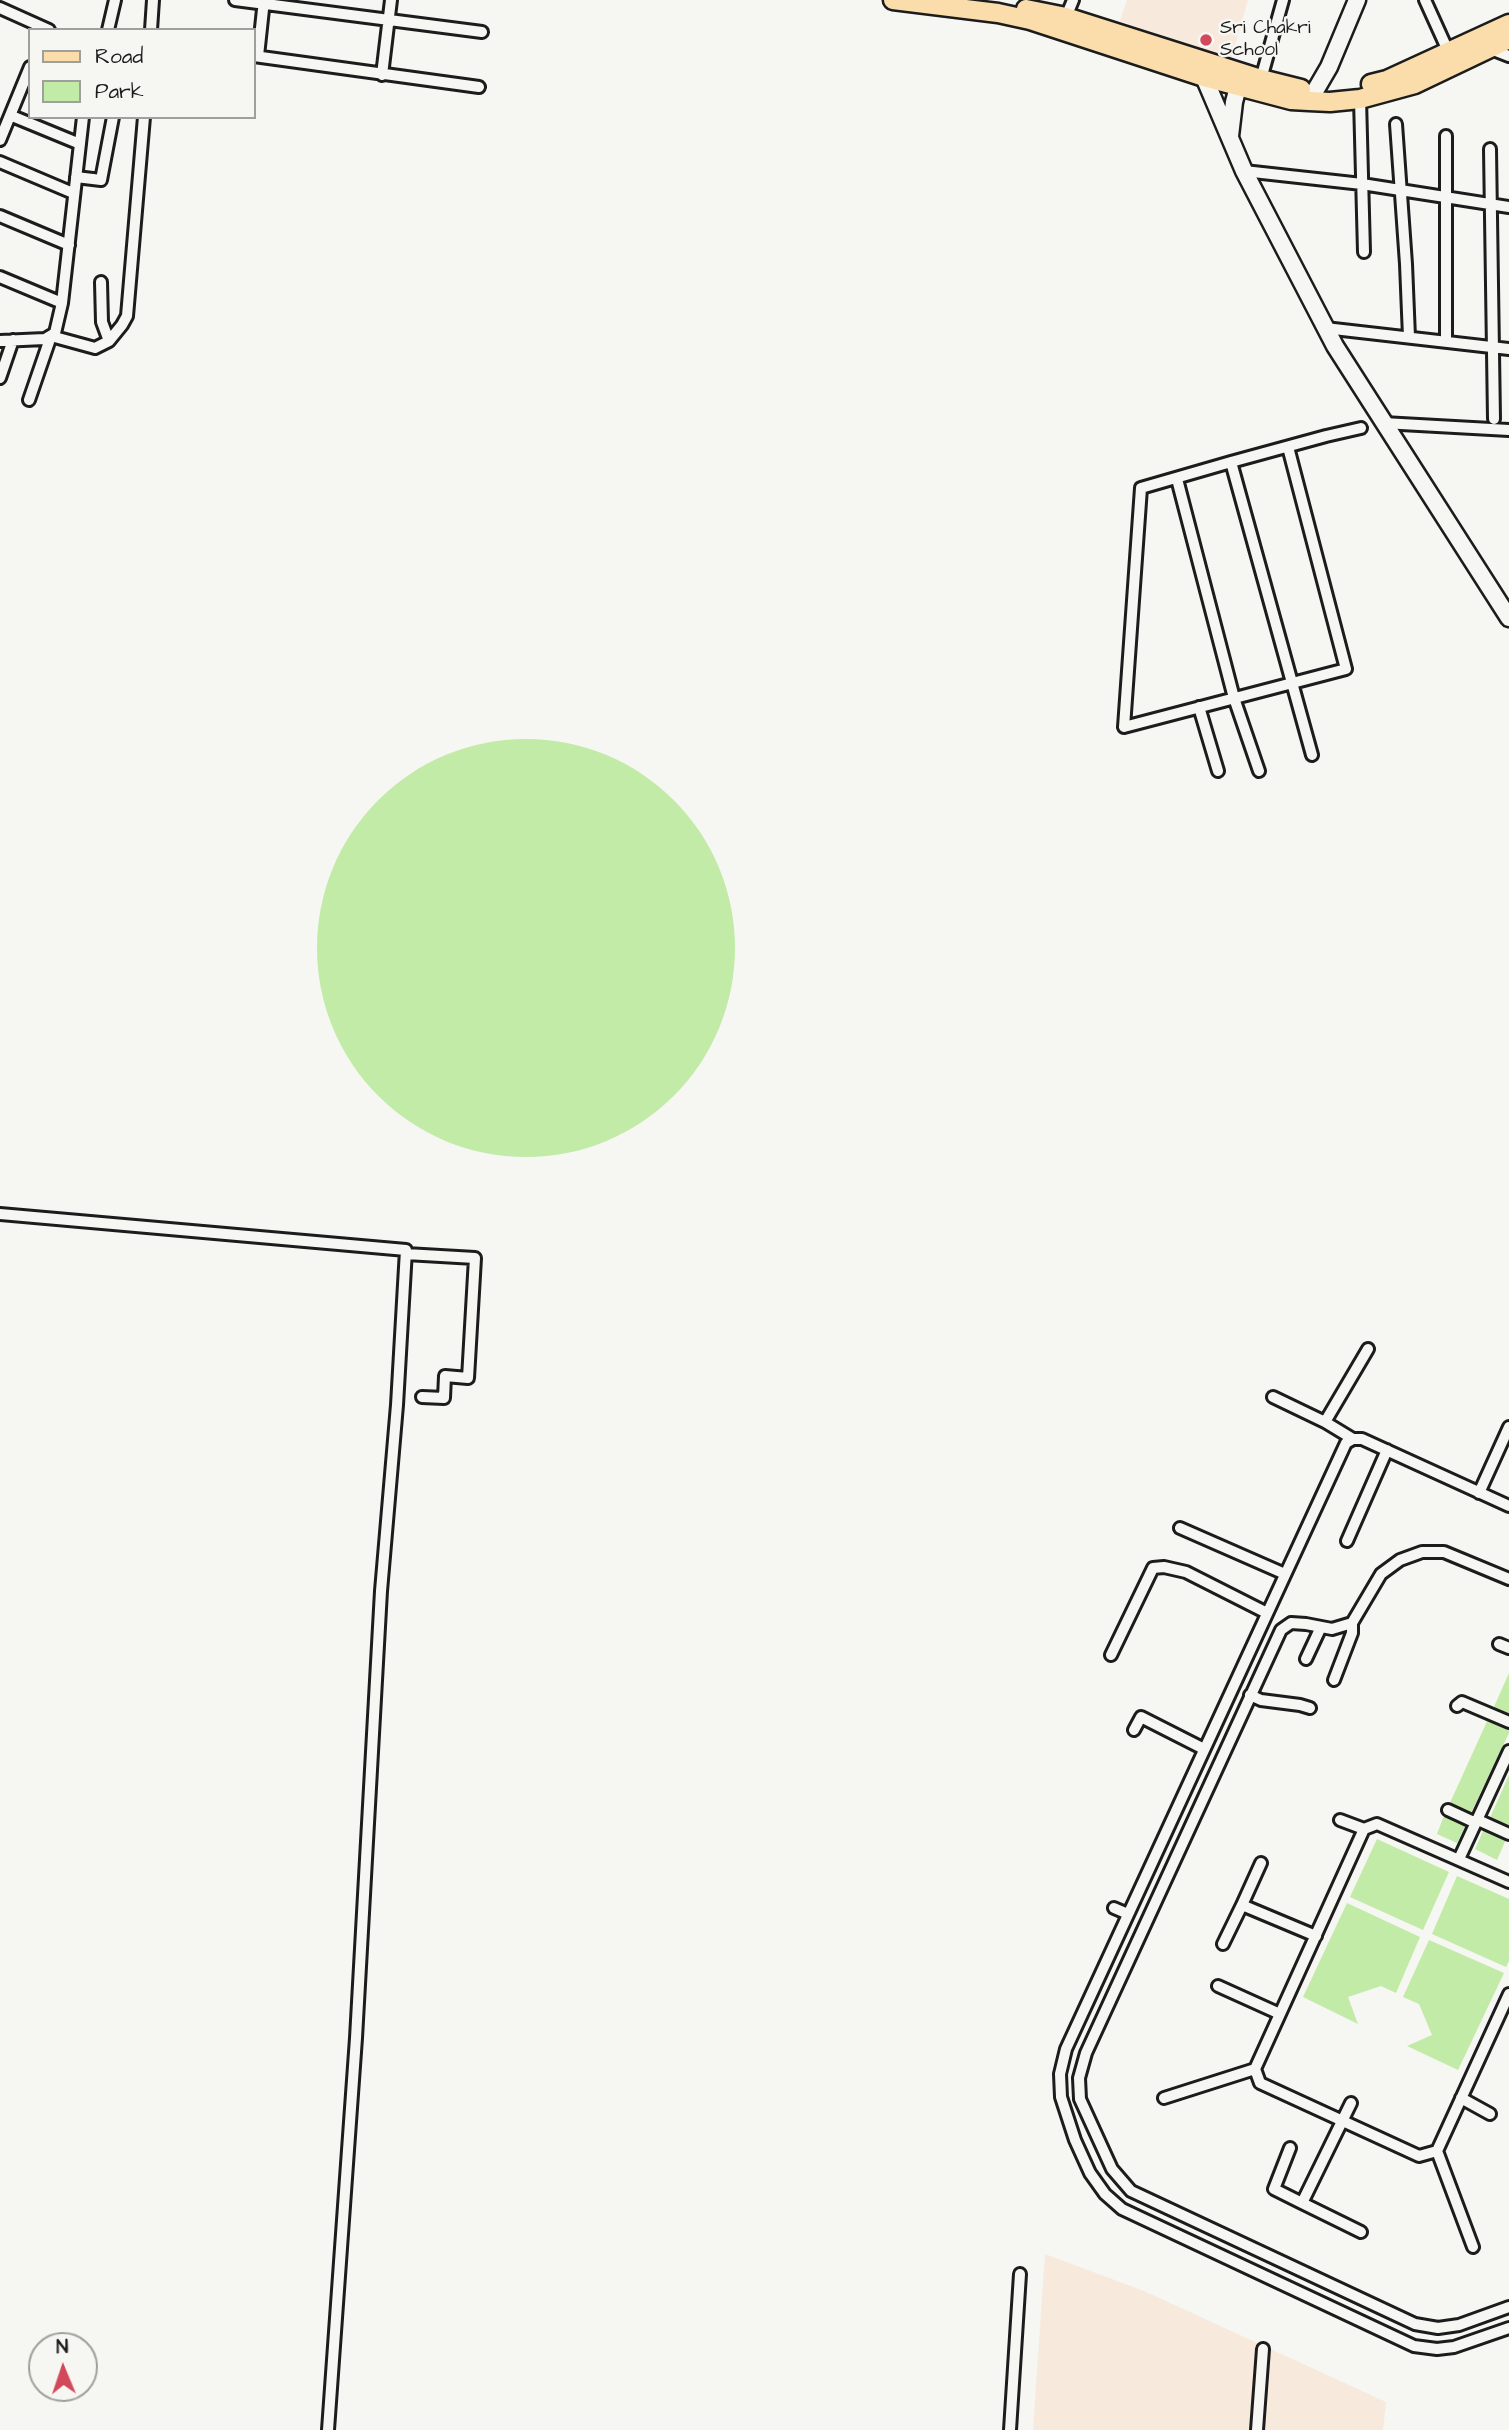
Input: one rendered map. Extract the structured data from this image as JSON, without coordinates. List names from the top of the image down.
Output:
{
  "places": ["Sri Chakri School"],
  "legend": ["Road", "Park"],
  "north": "top"
}
